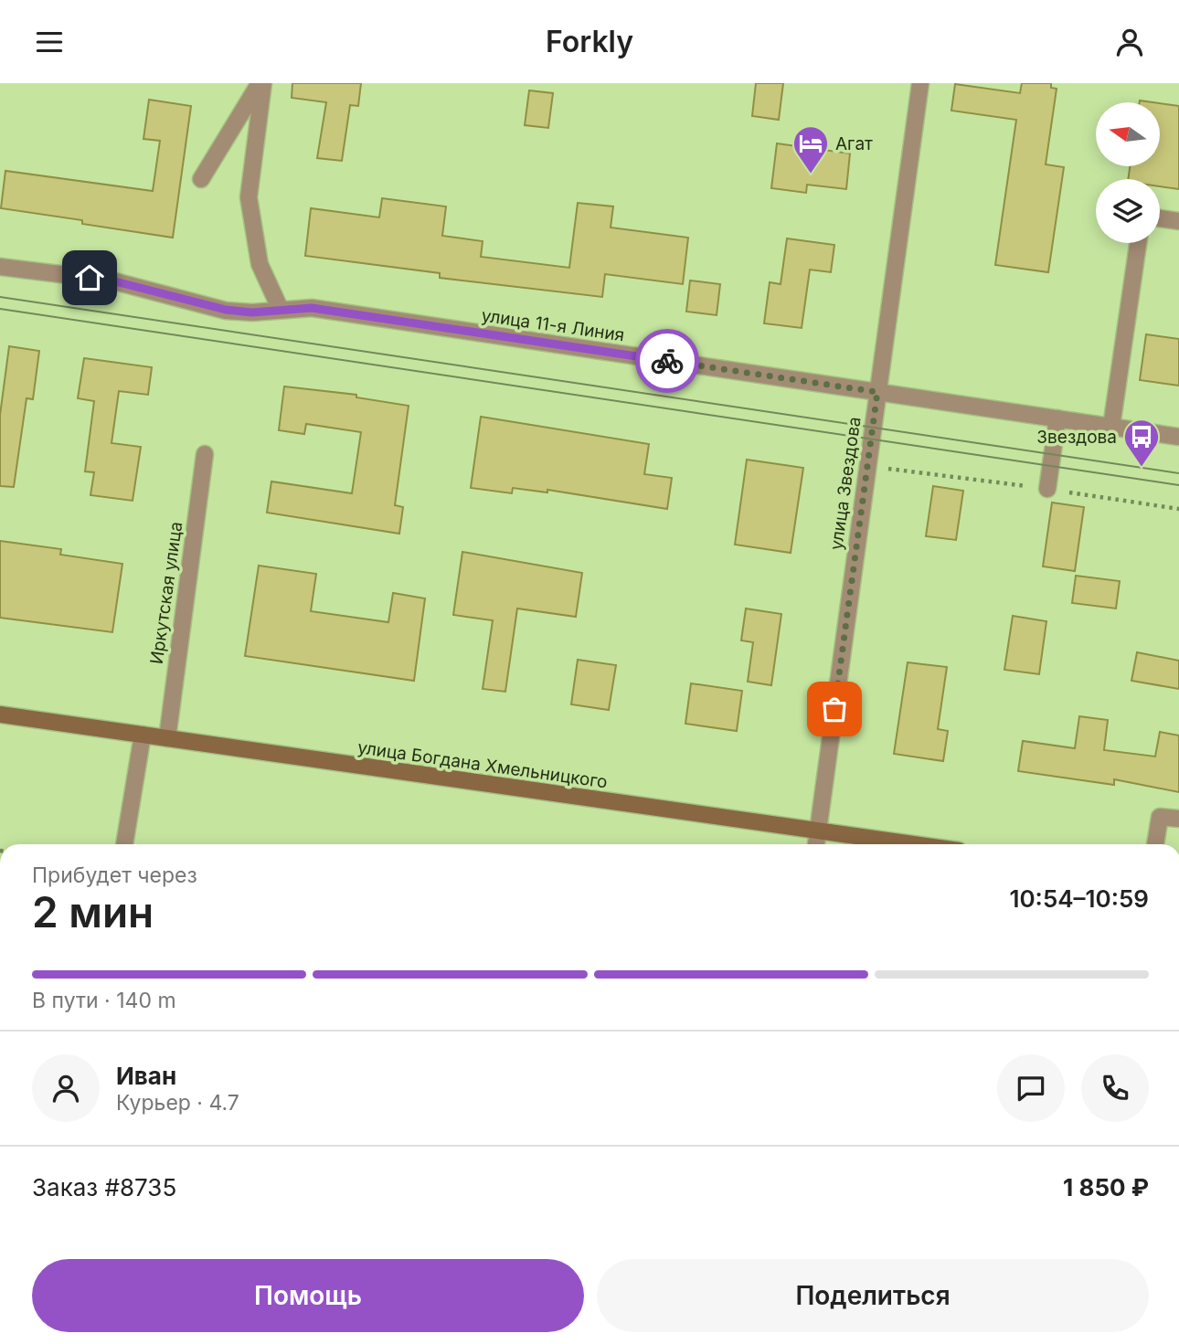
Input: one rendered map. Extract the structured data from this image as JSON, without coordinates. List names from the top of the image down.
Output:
{
  "streets": {
    "main road": ["улица Богдана Хмельницкого"],
    "street": ["улица 11-я Линия", "улица Звездова", "Иркутская улица"]
  },
  "crossings": [
    ["улица 11-я Линия", "улица Звездова"],
    ["улица Звездова", "улица Богдана Хмельницкого"],
    ["Иркутская улица", "улица Богдана Хмельницкого"]
  ],
  "places": {
    "hotel": ["Агат"],
    "bus stop": ["Звездова"]
  },
  "north": "left",
  "page": {
    "header": "Forkly",
    "heading": ["2 мин", "Прибудет через", "10:54–10:59"],
    "panel": [
      "Иван",
      "Курьер · 4.7",
      "Заказ #8735",
      "1 850 ₽"
    ],
    "bar": "В пути · 140 m",
    "buttons": ["Помощь", "Поделиться"]
  }
}
